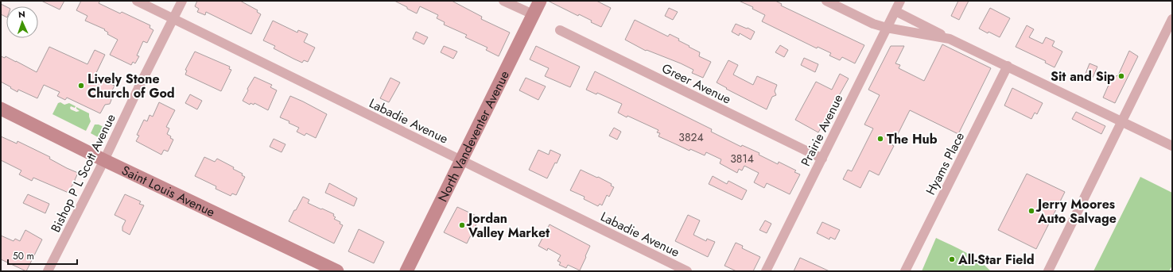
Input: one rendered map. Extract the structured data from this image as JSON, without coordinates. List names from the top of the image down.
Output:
{
  "streets": {
    "street": [
      "Greer Avenue",
      "Labadie Avenue",
      "Prairie Avenue",
      "North Vandeventer Avenue",
      "Hyams Place",
      "Bishop P L Scott Avenue",
      "Saint Louis Avenue"
    ]
  },
  "crossings": [
    ["Greer Avenue", "Prairie Avenue"],
    ["Labadie Avenue", "North Vandeventer Avenue"],
    ["Labadie Avenue", "Bishop P L Scott Avenue"],
    ["Bishop P L Scott Avenue", "Saint Louis Avenue"]
  ],
  "places": [
    "Sit and Sip",
    "Lively Stone Church of God",
    "The Hub",
    "Jerry Moores Auto Salvage",
    "Jordan Valley Market",
    "All-Star Field"
  ],
  "house_numbers": ["3824", "3814"],
  "scale_bar": "50 m",
  "north": "top"
}
